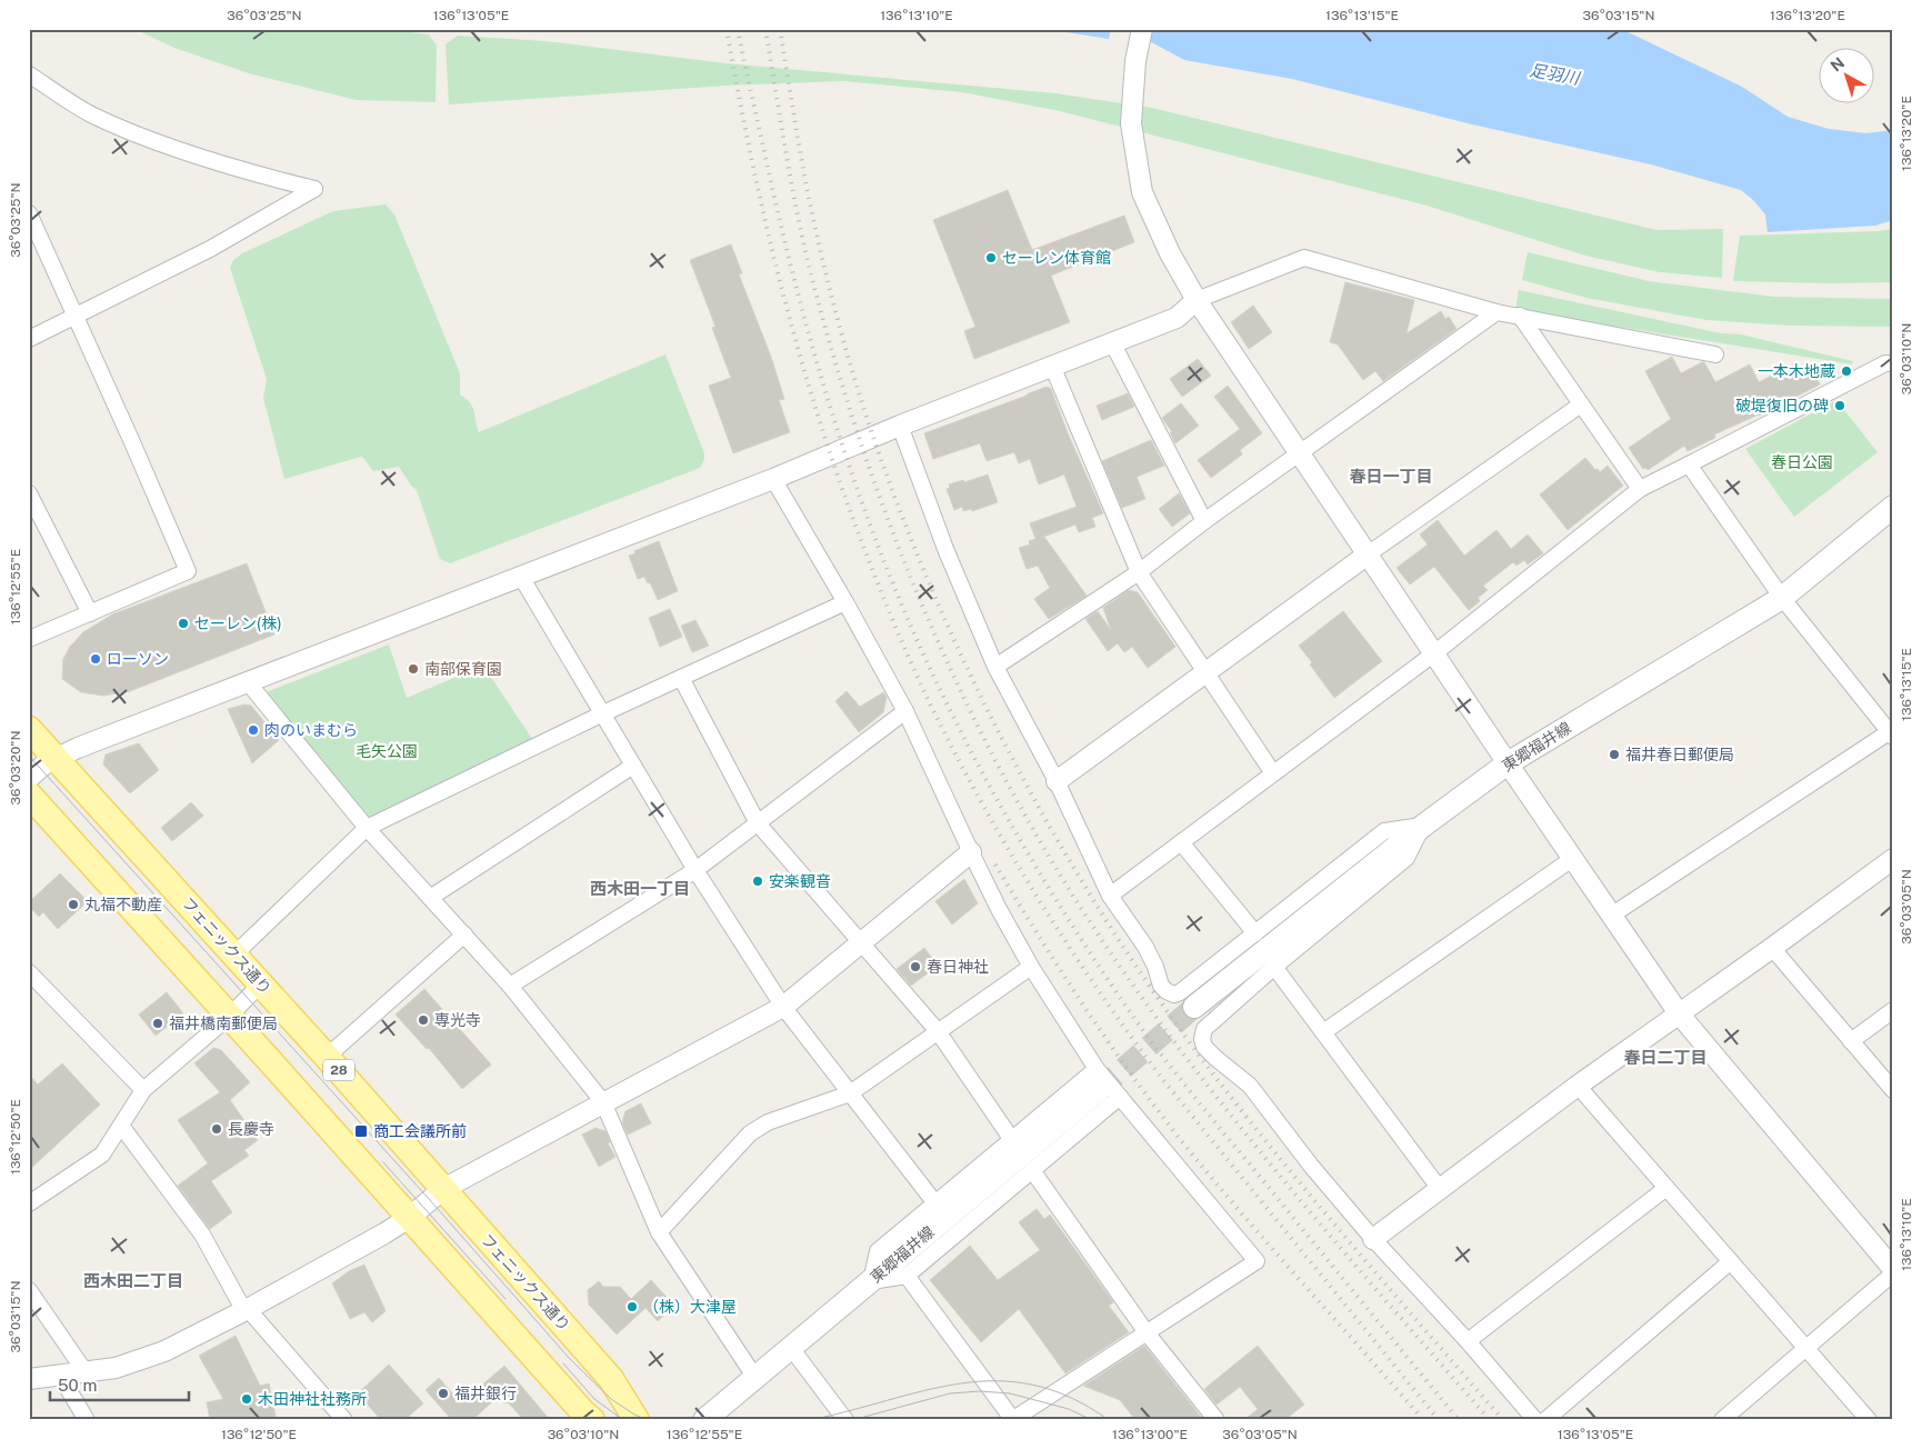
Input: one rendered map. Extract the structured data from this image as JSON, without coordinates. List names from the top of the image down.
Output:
{
  "streets": {
    "main road": ["東郷福井線", "フェニックス通り", "28"]
  },
  "districts": [
    "春日一丁目",
    "西木田一丁目",
    "春日二丁目",
    "西木田二丁目"
  ],
  "water": ["足羽川"],
  "parks": ["春日公園", "毛矢公園"],
  "places": {
    "other": [
      "セーレン体育館",
      "一本木地蔵",
      "破堤復旧の碑",
      "セーレン(株)",
      "ローソン",
      "南部保育園",
      "肉のいまむら",
      "福井春日郵便局",
      "安楽観音",
      "丸福不動産",
      "春日神社",
      "専光寺",
      "福井橋南郵便局",
      "長慶寺",
      "（株）大津屋",
      "福井銀行",
      "木田神社社務所"
    ],
    "transit": ["商工会議所前"]
  },
  "scale_bar": "50 m",
  "north": "top left",
  "coordinates": [
    "36°03'25\"N",
    "136°13'05\"E",
    "136°13'10\"E",
    "136°13'15\"E",
    "36°03'15\"N",
    "136°13'20\"E",
    "36°03'10\"N",
    "136°12'55\"E",
    "36°03'20\"N",
    "36°03'05\"N",
    "136°12'50\"E",
    "136°13'00\"E"
  ]
}
